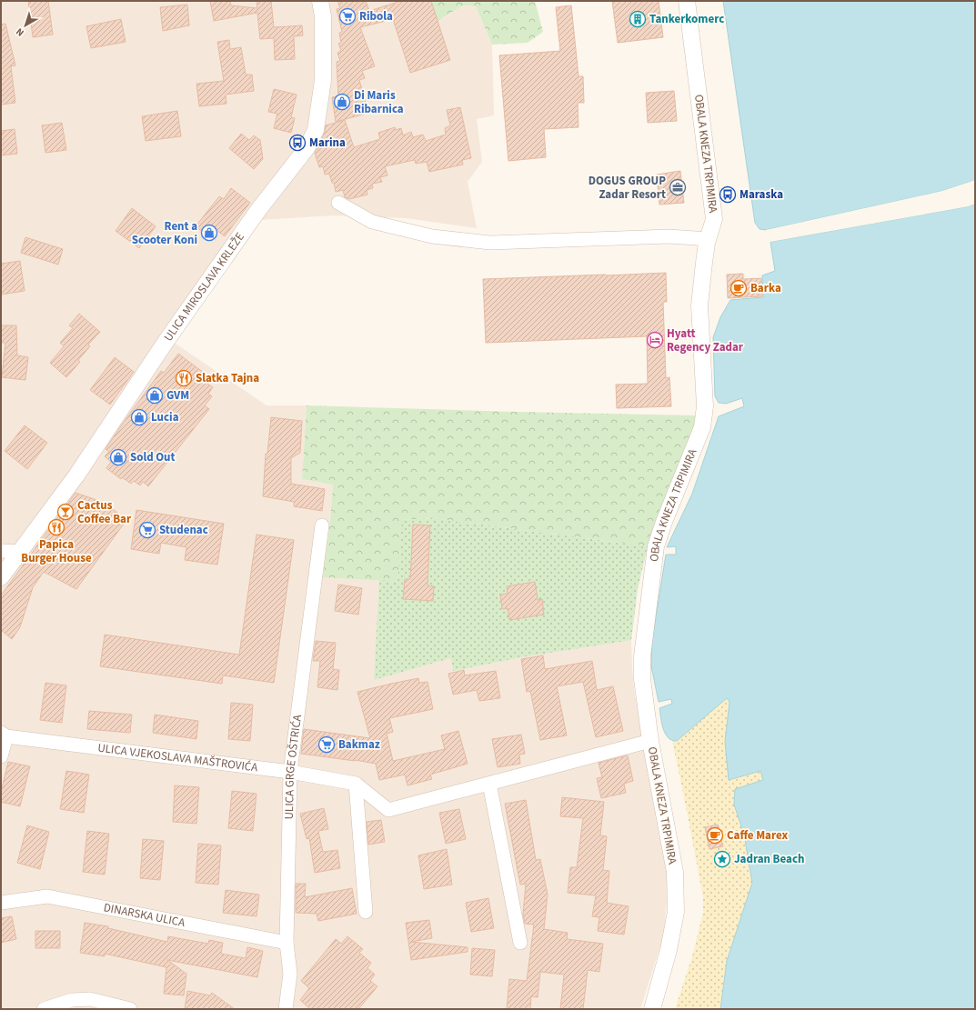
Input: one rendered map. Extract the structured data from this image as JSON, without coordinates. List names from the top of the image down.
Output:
{
  "streets": {
    "street": [
      "OBALA KNEZA TRPIMIRA",
      "ULICA MIROSLAVA KRLEŽE",
      "ULICA VJEKOSLAVA MAŠTROVIĆA",
      "ULICA GRGE OŠTRIĆA",
      "DINARSKA ULICA"
    ]
  },
  "crossings": [
    ["OBALA KNEZA TRPIMIRA", "ULICA VJEKOSLAVA MAŠTROVIĆA"],
    ["ULICA VJEKOSLAVA MAŠTROVIĆA", "ULICA GRGE OŠTRIĆA"],
    ["ULICA GRGE OŠTRIĆA", "DINARSKA ULICA"]
  ],
  "places": {
    "supermarket": ["Ribola", "Studenac", "Bakmaz"],
    "building": ["Tankerkomerc"],
    "shop": [
      "Di Maris Ribarnica",
      "Rent a Scooter Koni",
      "GVM",
      "Lucia",
      "Sold Out"
    ],
    "bus stop": ["Marina", "Maraska"],
    "office": ["DOGUS GROUP Zadar Resort"],
    "cafe": ["Barka", "Caffe Marex"],
    "hotel": ["Hyatt Regency Zadar"],
    "restaurant": ["Slatka Tajna", "Papica Burger House"],
    "bar": ["Cactus Coffee Bar"],
    "place": ["Jadran Beach"]
  },
  "north": "bottom left"
}
